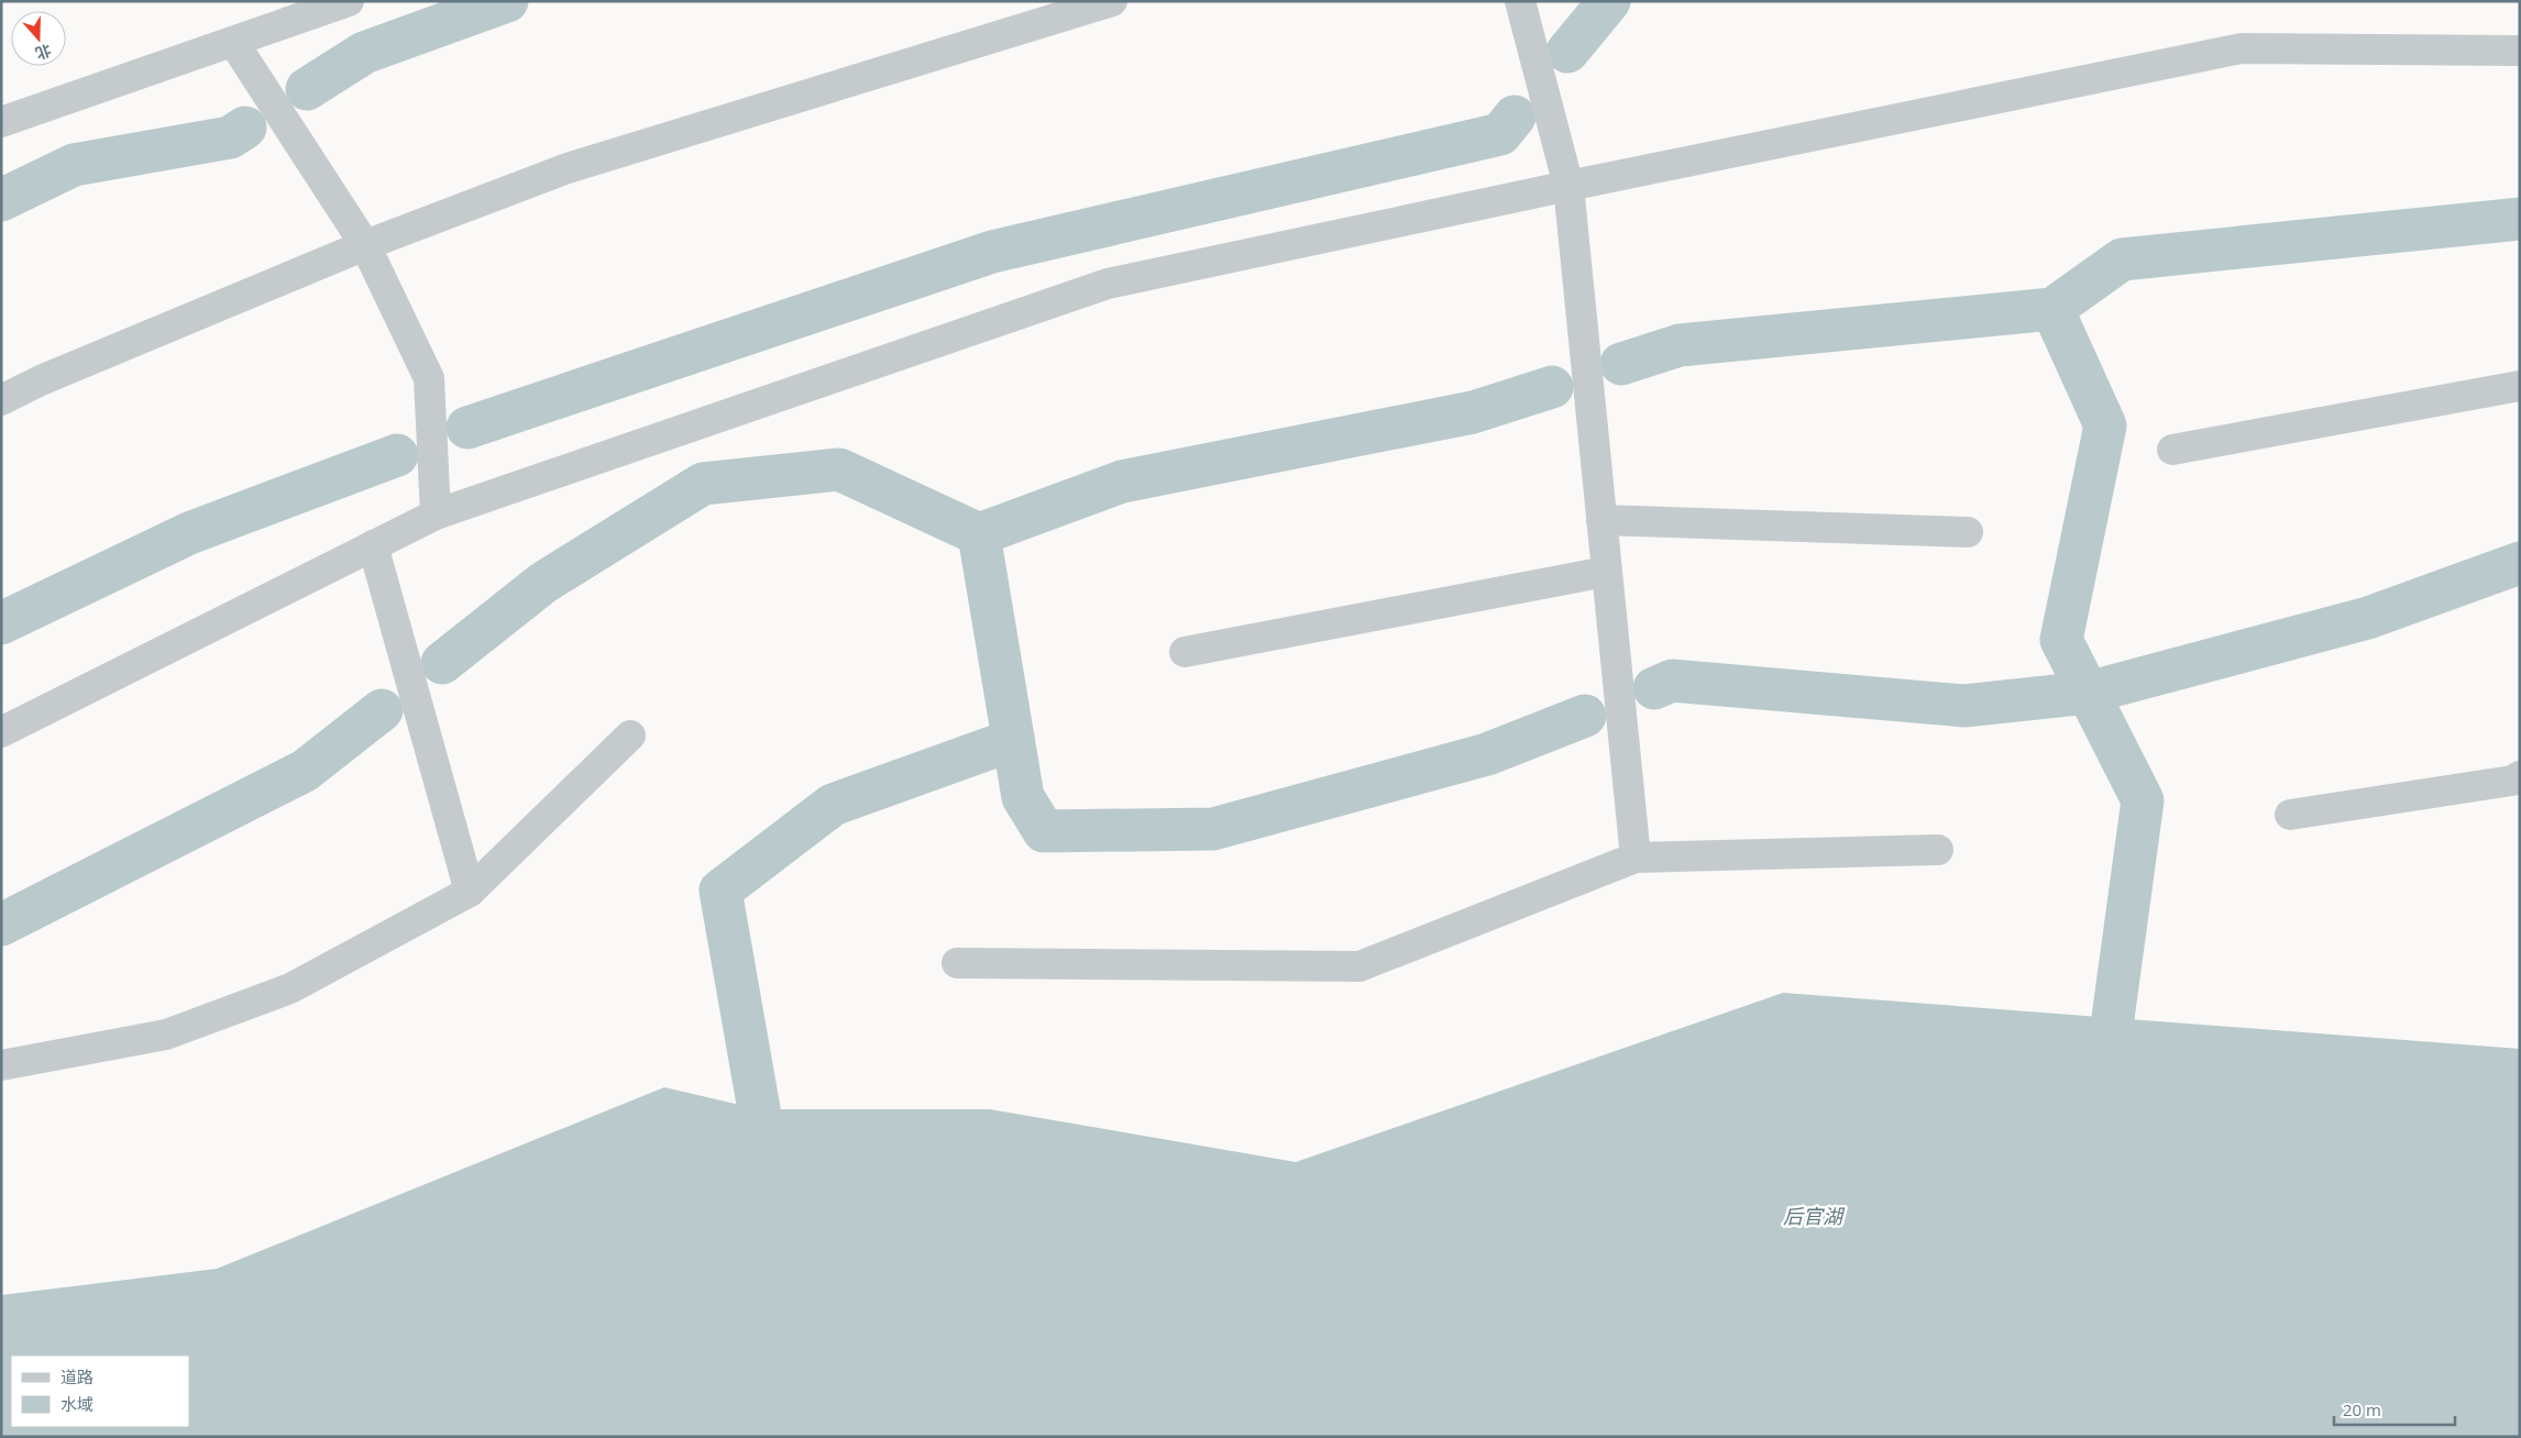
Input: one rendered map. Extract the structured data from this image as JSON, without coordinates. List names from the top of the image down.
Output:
{
  "water": ["后官湖"],
  "legend": ["道路", "水域"],
  "scale_bar": "20 m",
  "north": "bottom"
}
